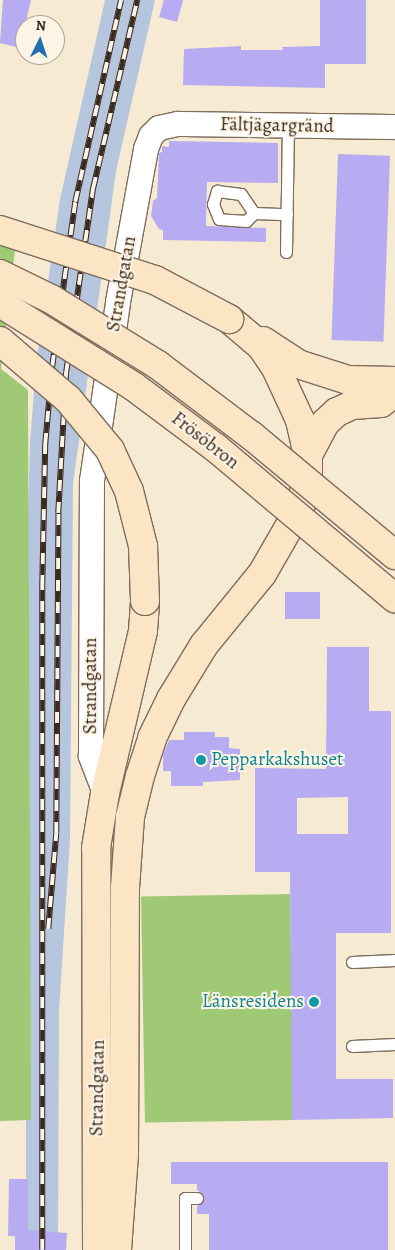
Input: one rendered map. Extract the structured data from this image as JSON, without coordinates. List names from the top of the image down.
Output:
{
  "streets": {
    "main road": ["Strandgatan", "Frösöbron"],
    "street": ["Fältjägargränd"]
  },
  "crossings": [
    ["Fältjägargränd", "Strandgatan"]
  ],
  "places": ["Pepparkakshuset", "Länsresidens"],
  "north": "top"
}
